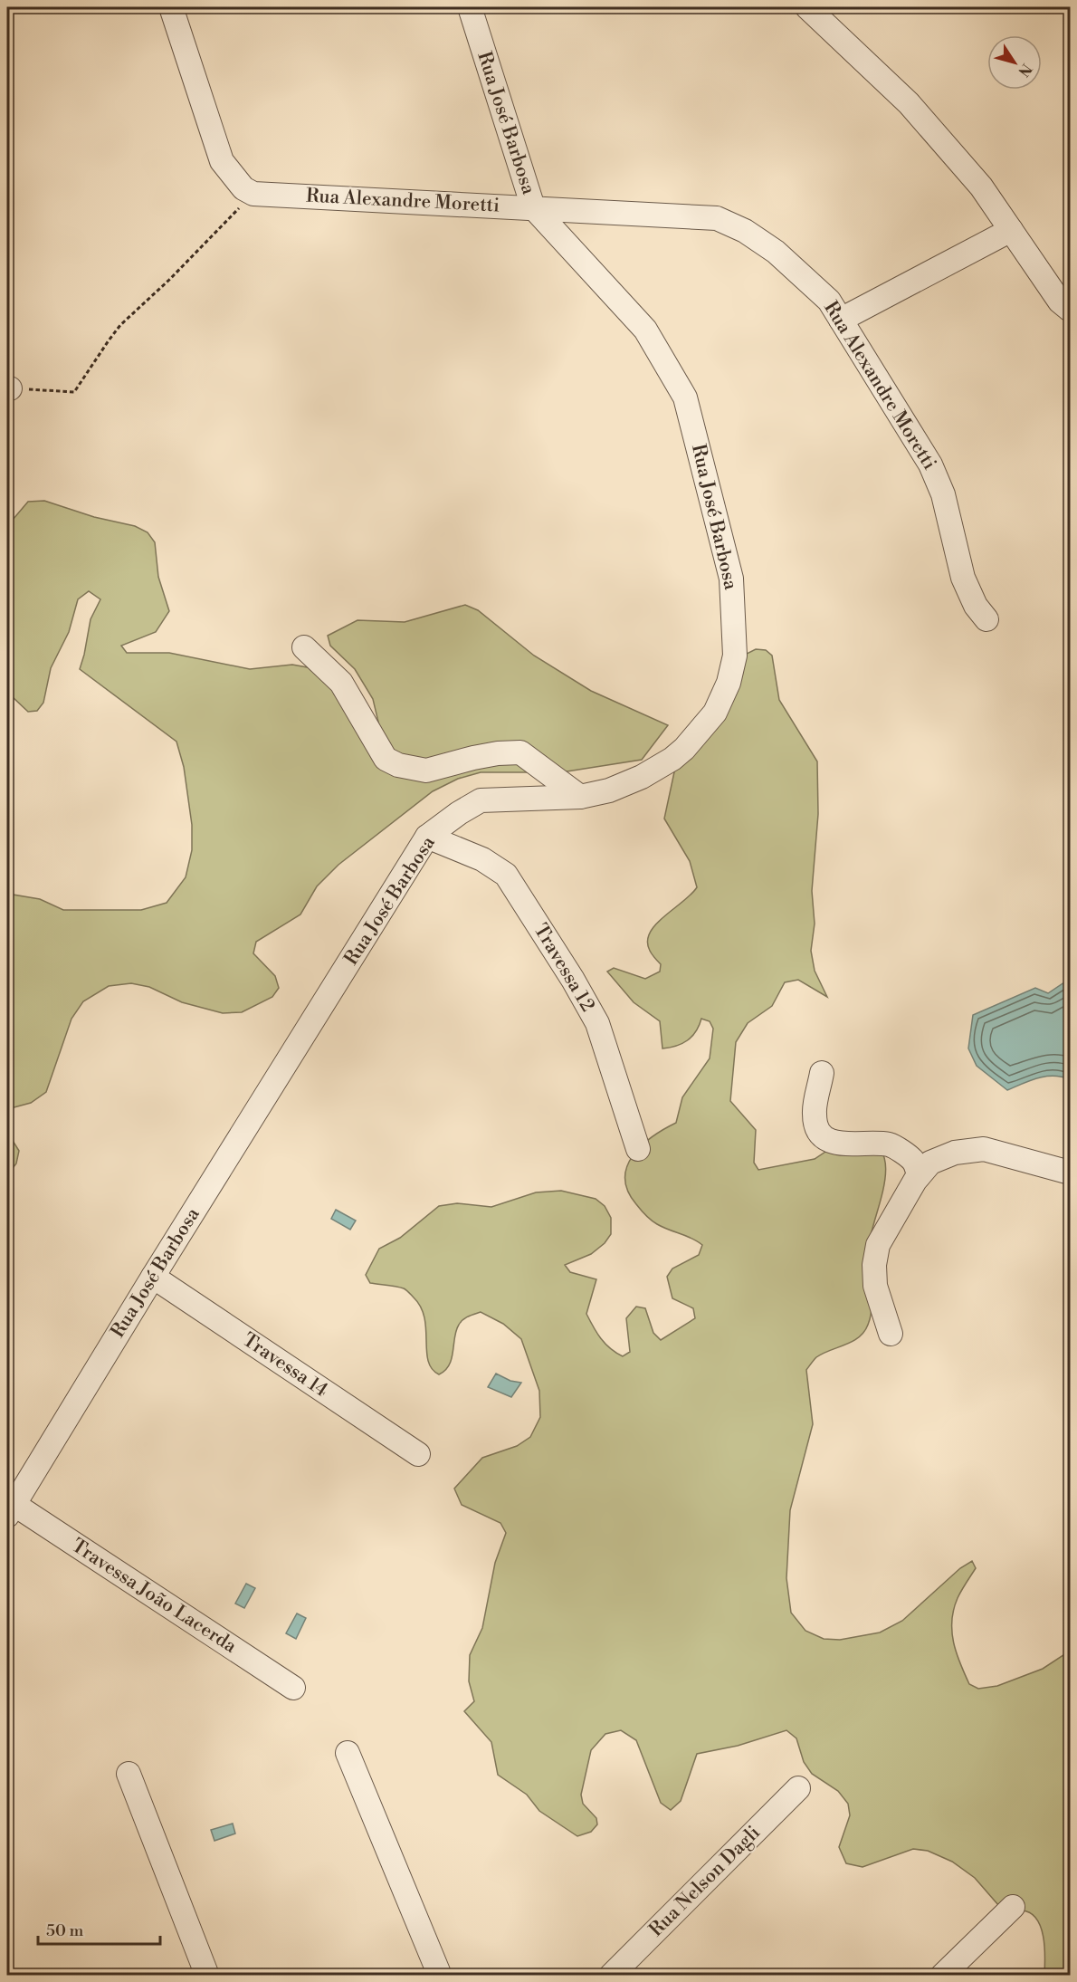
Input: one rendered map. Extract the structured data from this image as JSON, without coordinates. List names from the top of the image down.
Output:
{
  "streets": {
    "street": [
      "Rua José Barbosa",
      "Rua Alexandre Moretti",
      "Travessa 12",
      "Travessa 14",
      "Travessa João Lacerda",
      "Rua Nelson Dagli"
    ]
  },
  "crossings": [
    ["Rua José Barbosa", "Rua Alexandre Moretti"],
    ["Rua José Barbosa", "Travessa 12"],
    ["Rua José Barbosa", "Travessa 14"],
    ["Rua José Barbosa", "Travessa João Lacerda"]
  ],
  "scale_bar": "50 m",
  "north": "bottom right"
}
